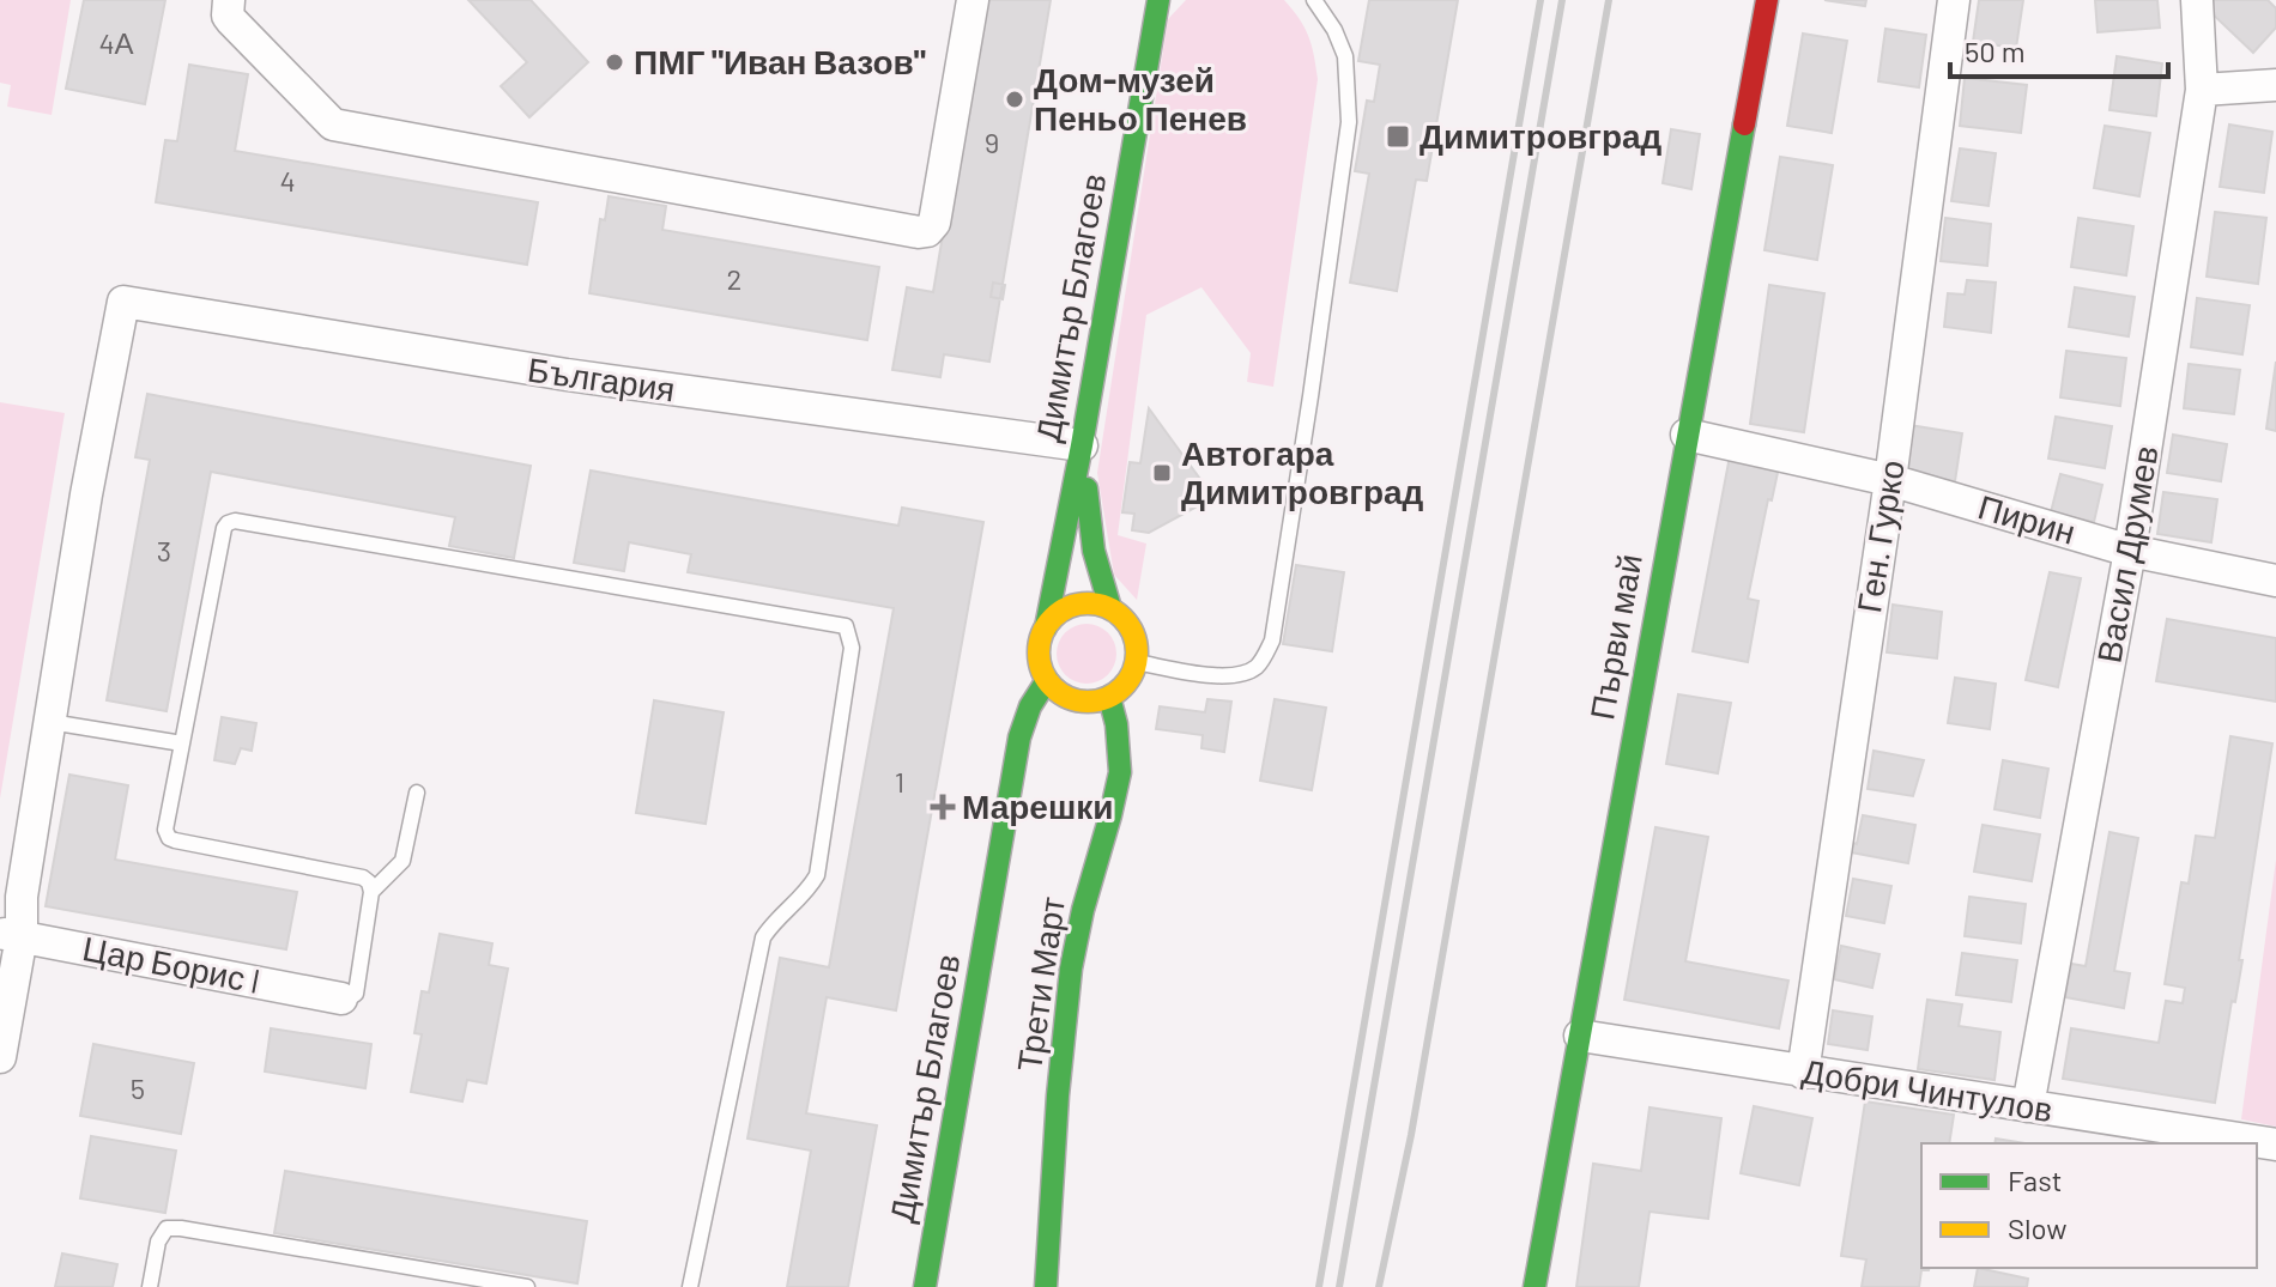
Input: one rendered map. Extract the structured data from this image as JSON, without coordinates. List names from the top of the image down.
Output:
{
  "streets": {
    "street": [
      "Димитър Благоев",
      "България",
      "Пирин",
      "Ген. Гурко",
      "Васил Друмев",
      "Първи май",
      "Цар Борис I",
      "Трети Март",
      "Добри Чинтулов"
    ]
  },
  "crossings": [
    ["Димитър Благоев", "България"],
    ["Димитър Благоев", "Трети Март"],
    ["Пирин", "Ген. Гурко"],
    ["Пирин", "Васил Друмев"],
    ["Пирин", "Първи май"],
    ["Ген. Гурко", "Добри Чинтулов"],
    ["Васил Друмев", "Добри Чинтулов"],
    ["Първи май", "Добри Чинтулов"]
  ],
  "places": {
    "other": ["ПМГ \"Иван Вазов\"", "Дом-музей Пеньо Пенев"],
    "transit": ["Димитровград", "Автогара Димитровград"],
    "health": ["Марешки"]
  },
  "house_numbers": [
    "4А",
    "9",
    "4",
    "2",
    "3",
    "1",
    "5"
  ],
  "legend": ["Fast", "Slow"],
  "scale_bar": "50 m"
}
